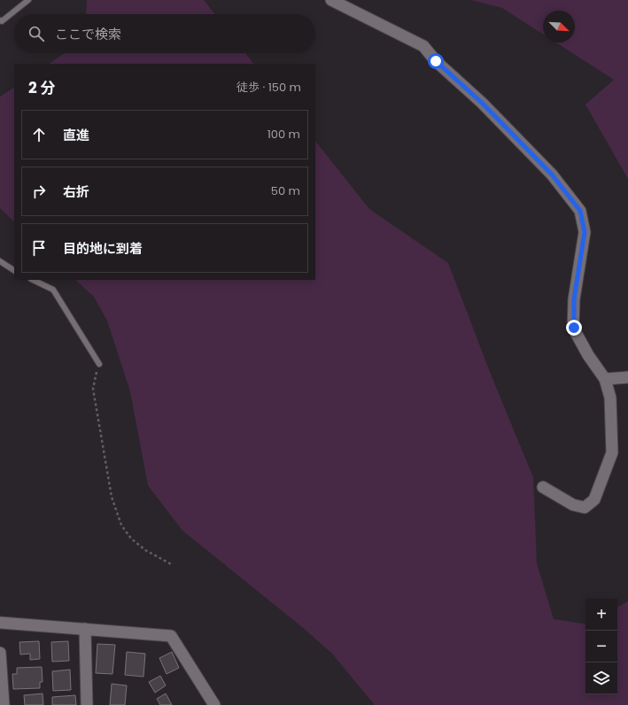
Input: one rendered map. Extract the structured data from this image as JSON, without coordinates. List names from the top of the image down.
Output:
{
  "north": "bottom right",
  "page": {
    "search": "ここで検索",
    "heading": ["2 分", "徒歩 · 150 m"],
    "list": [
      ["直進", "100 m"],
      ["右折", "50 m"],
      "目的地に到着"
    ],
    "map_buttons": ["+", "−"]
  }
}
